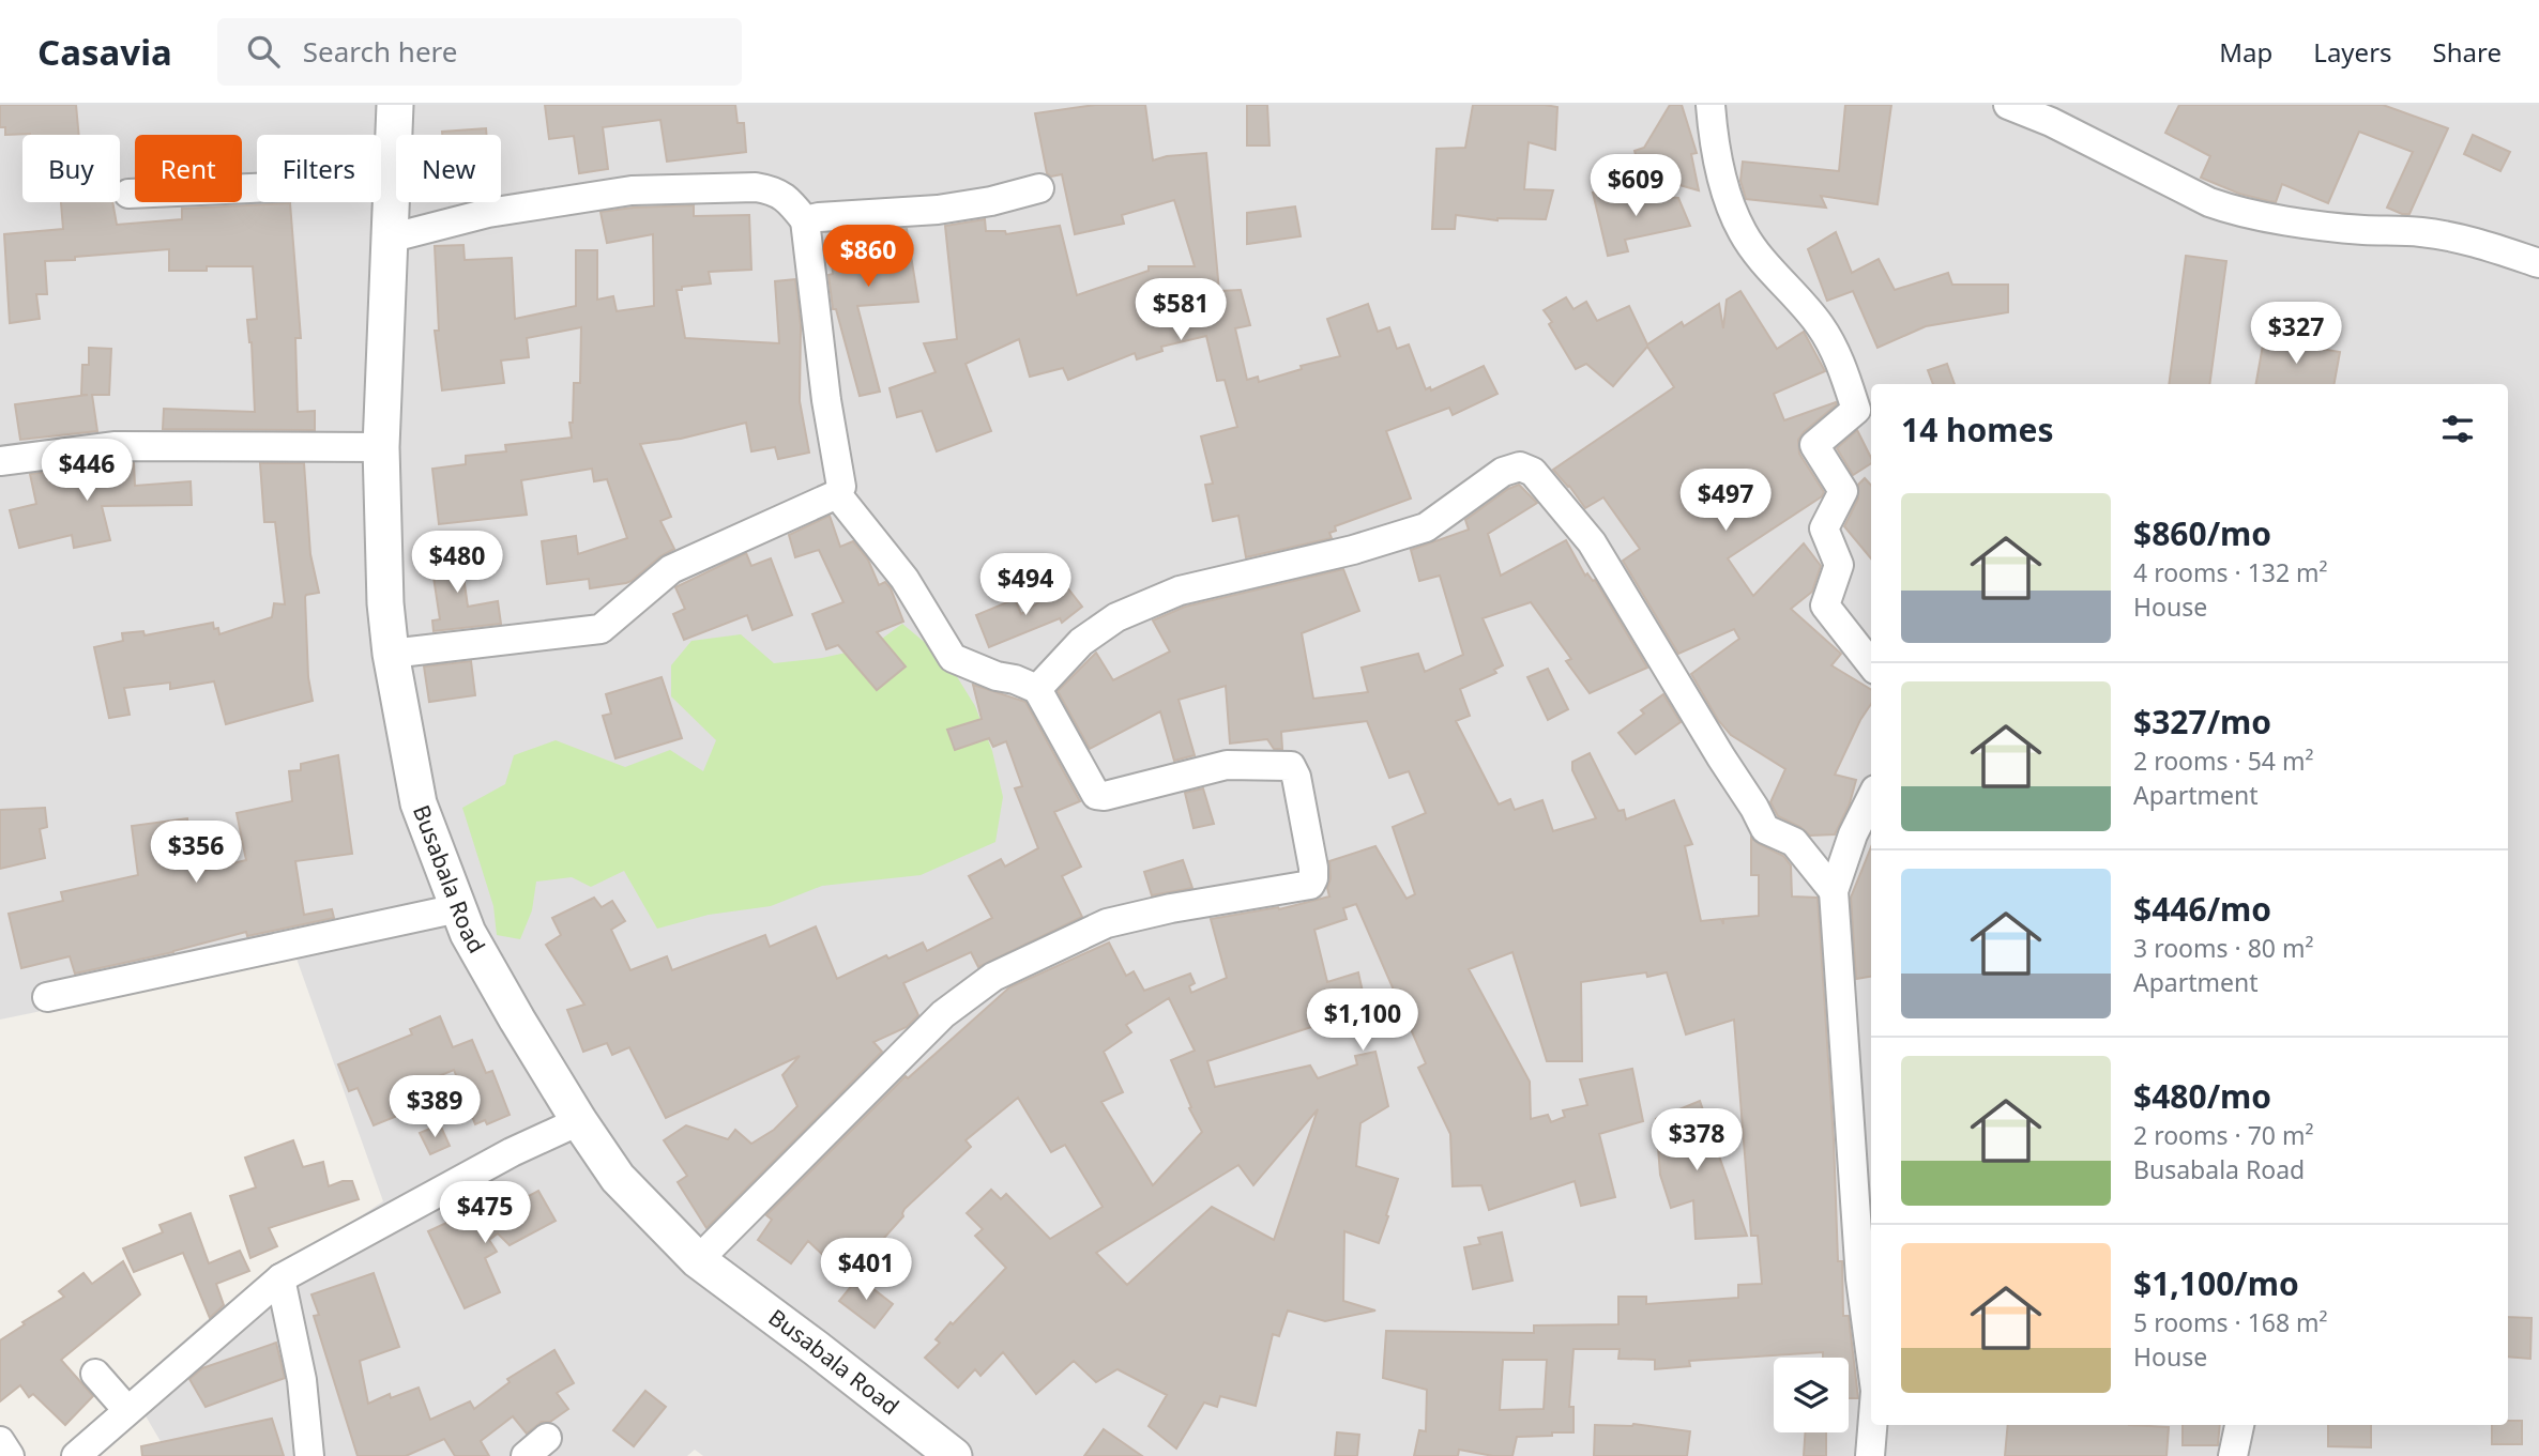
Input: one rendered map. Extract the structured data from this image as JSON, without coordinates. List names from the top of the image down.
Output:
{
  "streets": {
    "street": ["Busabala Road"]
  },
  "page": {
    "header": "Casavia",
    "search": "Search here",
    "nav": ["Map", "Layers", "Share"],
    "chip": [
      "Buy",
      "Rent",
      "Filters",
      "New"
    ],
    "price": [
      "$609",
      "$860",
      "$581",
      "$327",
      "$446",
      "$497",
      "$480",
      "$494",
      "$356",
      "$1,100",
      "$389",
      "$378",
      "$475",
      "$401"
    ],
    "heading": "14 homes",
    "list": [
      {
        "name": "$860/mo",
        "note": "4 rooms · 132 m² · House"
      },
      {
        "name": "$327/mo",
        "note": "2 rooms · 54 m² · Apartment"
      },
      {
        "name": "$446/mo",
        "note": "3 rooms · 80 m² · Apartment"
      },
      {
        "name": "$480/mo",
        "note": "2 rooms · 70 m² · Busabala Road"
      },
      {
        "name": "$1,100/mo",
        "note": "5 rooms · 168 m² · House"
      }
    ]
  }
}
